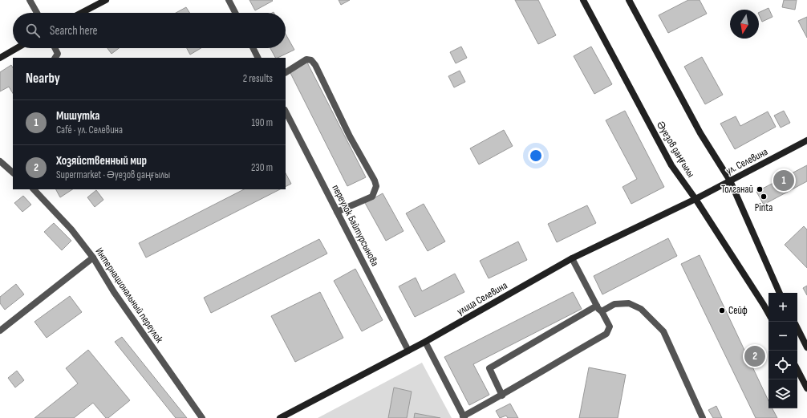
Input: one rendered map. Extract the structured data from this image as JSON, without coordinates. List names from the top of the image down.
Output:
{
  "streets": {
    "main road": ["Әуезов даңғылы", "ул. Селевина", "улица Селевина"],
    "street": ["переулок Байтурсынова", "Интернациональный переулок"]
  },
  "crossings": [
    ["Әуезов даңғылы", "ул. Селевина"],
    ["Әуезов даңғылы", "улица Селевина"],
    ["ул. Селевина", "улица Селевина"],
    ["переулок Байтурсынова", "улица Селевина"]
  ],
  "places": ["Толганай", "Pinta", "Сейф"],
  "north": "bottom",
  "page": {
    "search": "Search here",
    "heading": ["Nearby", "2 results"],
    "list": [
      {
        "mark": "1",
        "name": "Мишутка",
        "note": "Café · ул. Селевина",
        "value": "190 m"
      },
      {
        "mark": "2",
        "name": "Хозяйственный мир",
        "note": "Supermarket · Әуезов даңғылы",
        "value": "230 m"
      }
    ],
    "pins": ["1", "2"],
    "map_buttons": ["+", "−"]
  }
}
